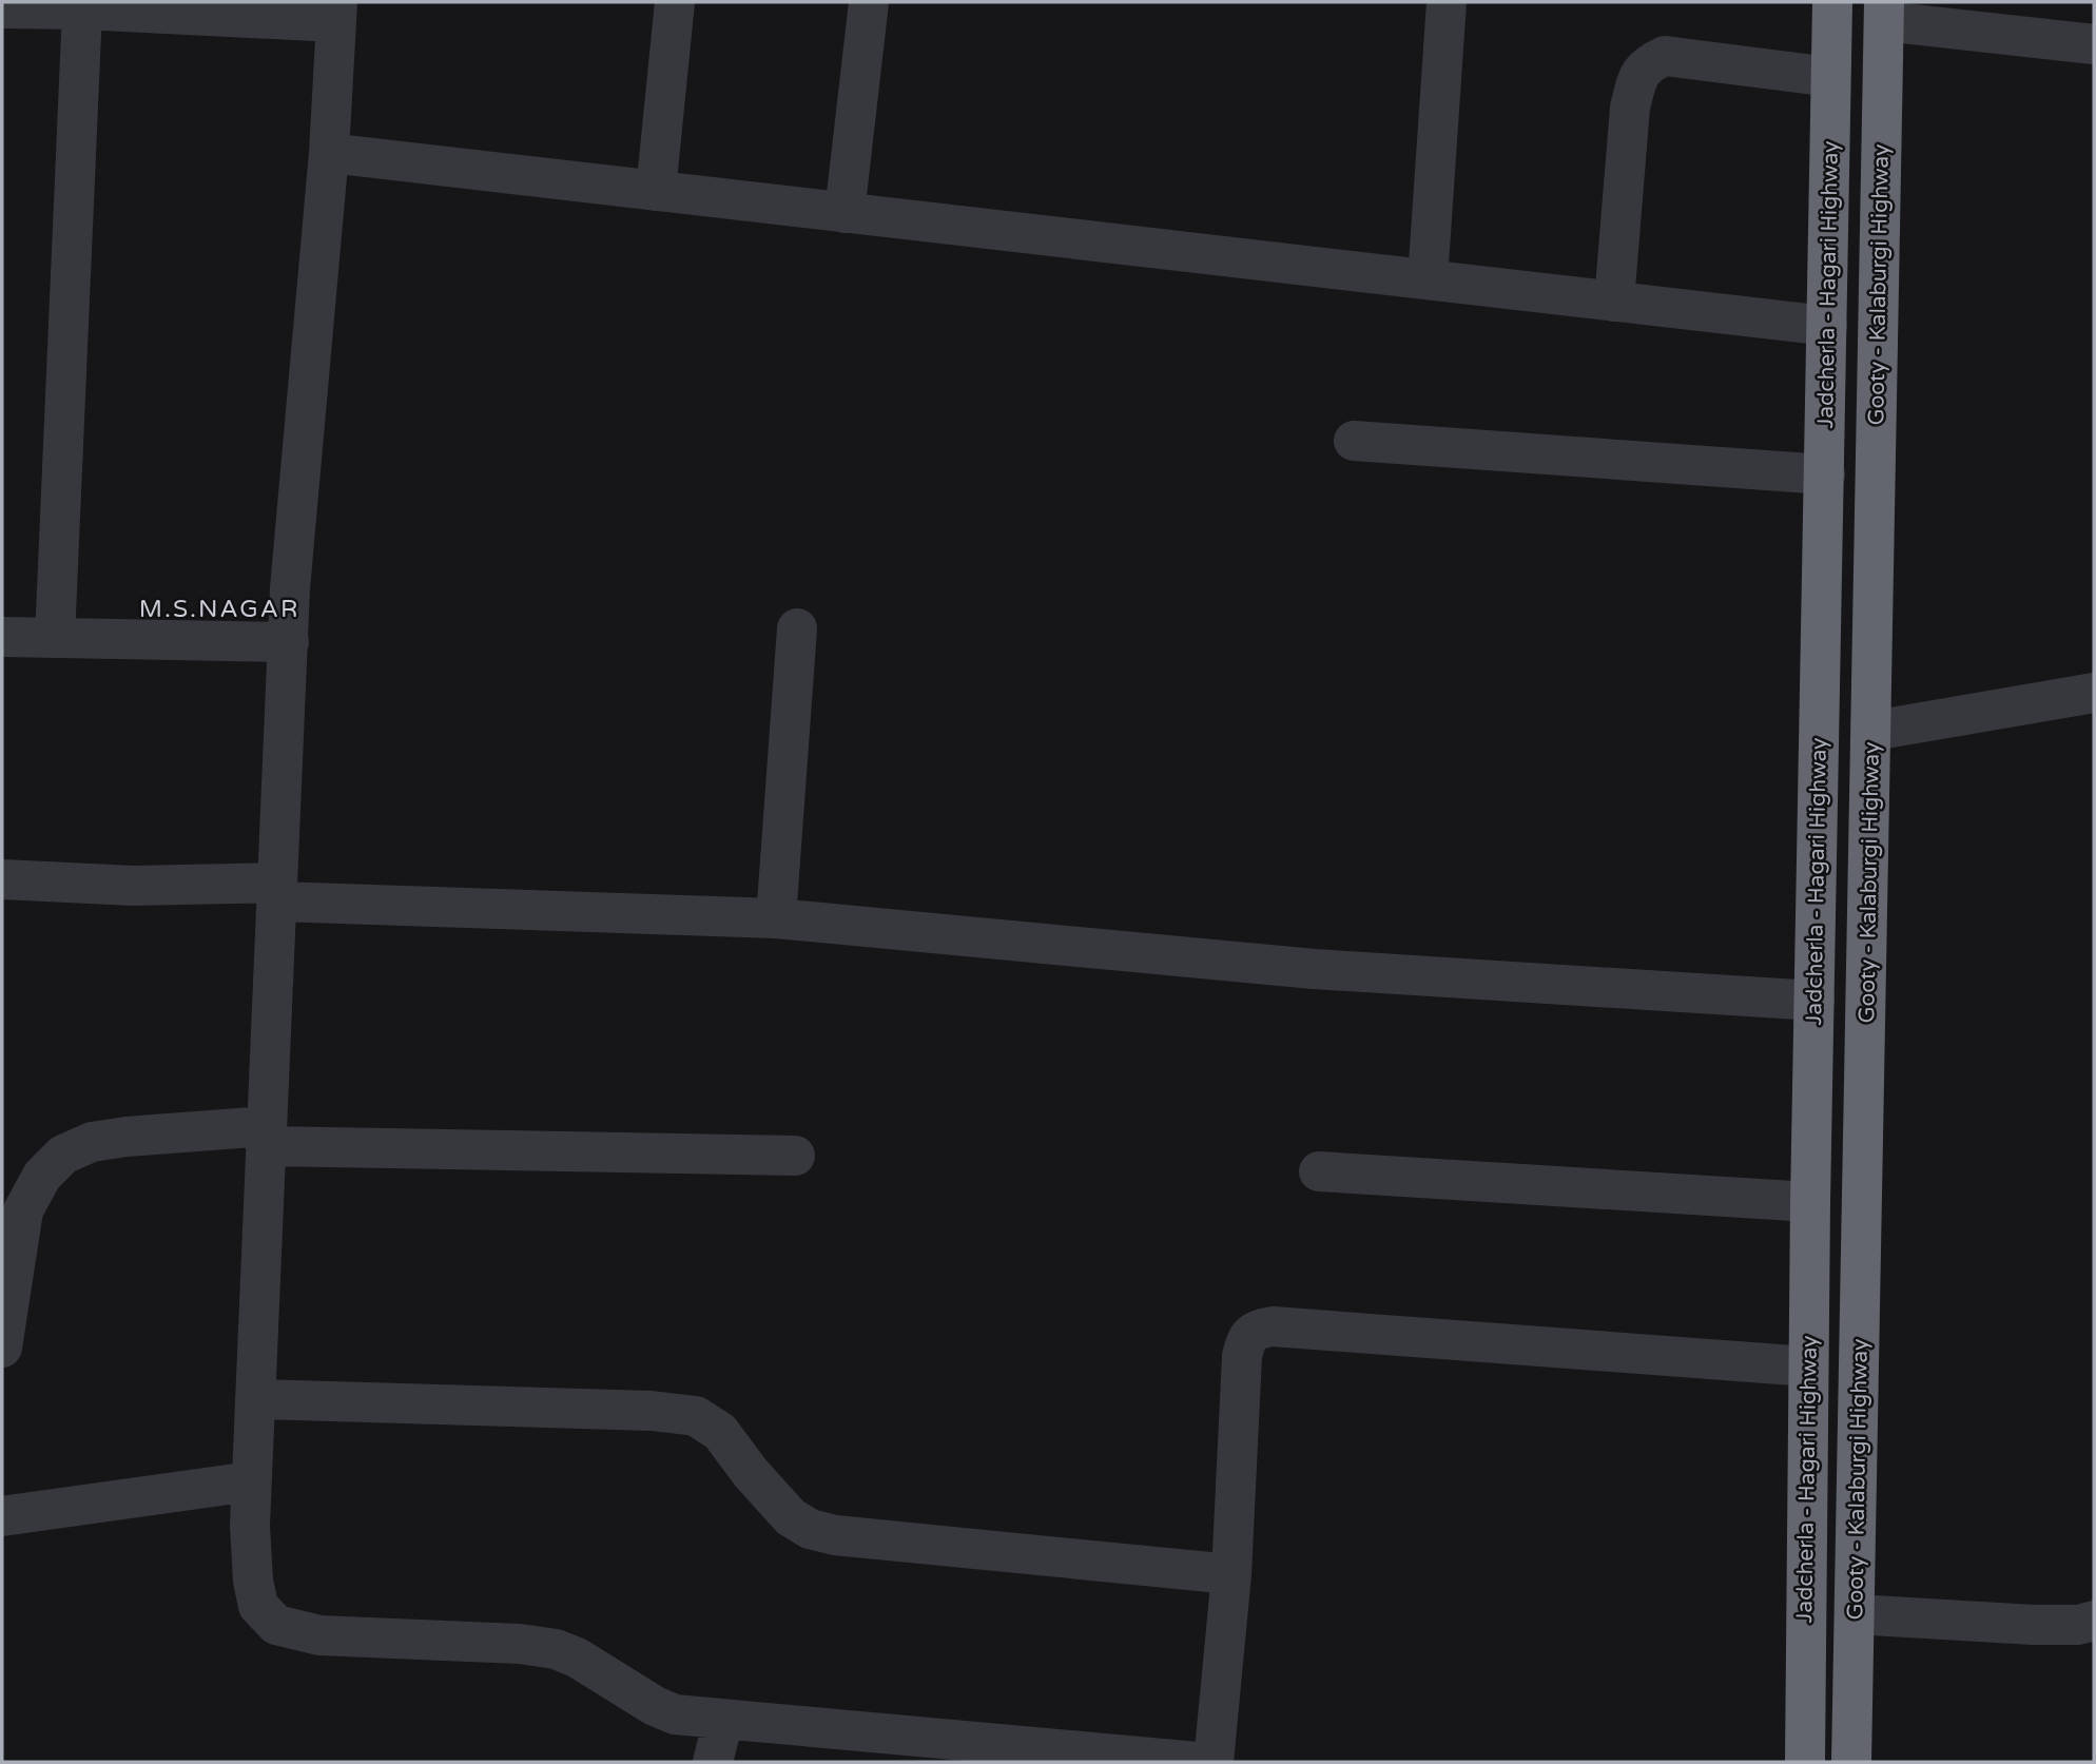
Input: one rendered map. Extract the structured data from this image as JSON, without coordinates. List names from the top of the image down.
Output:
{
  "streets": {
    "highway": ["Jadcherla - Hagari Highway", "Gooty - Kalaburgi Highway"]
  },
  "districts": ["M.S.NAGAR"]
}
